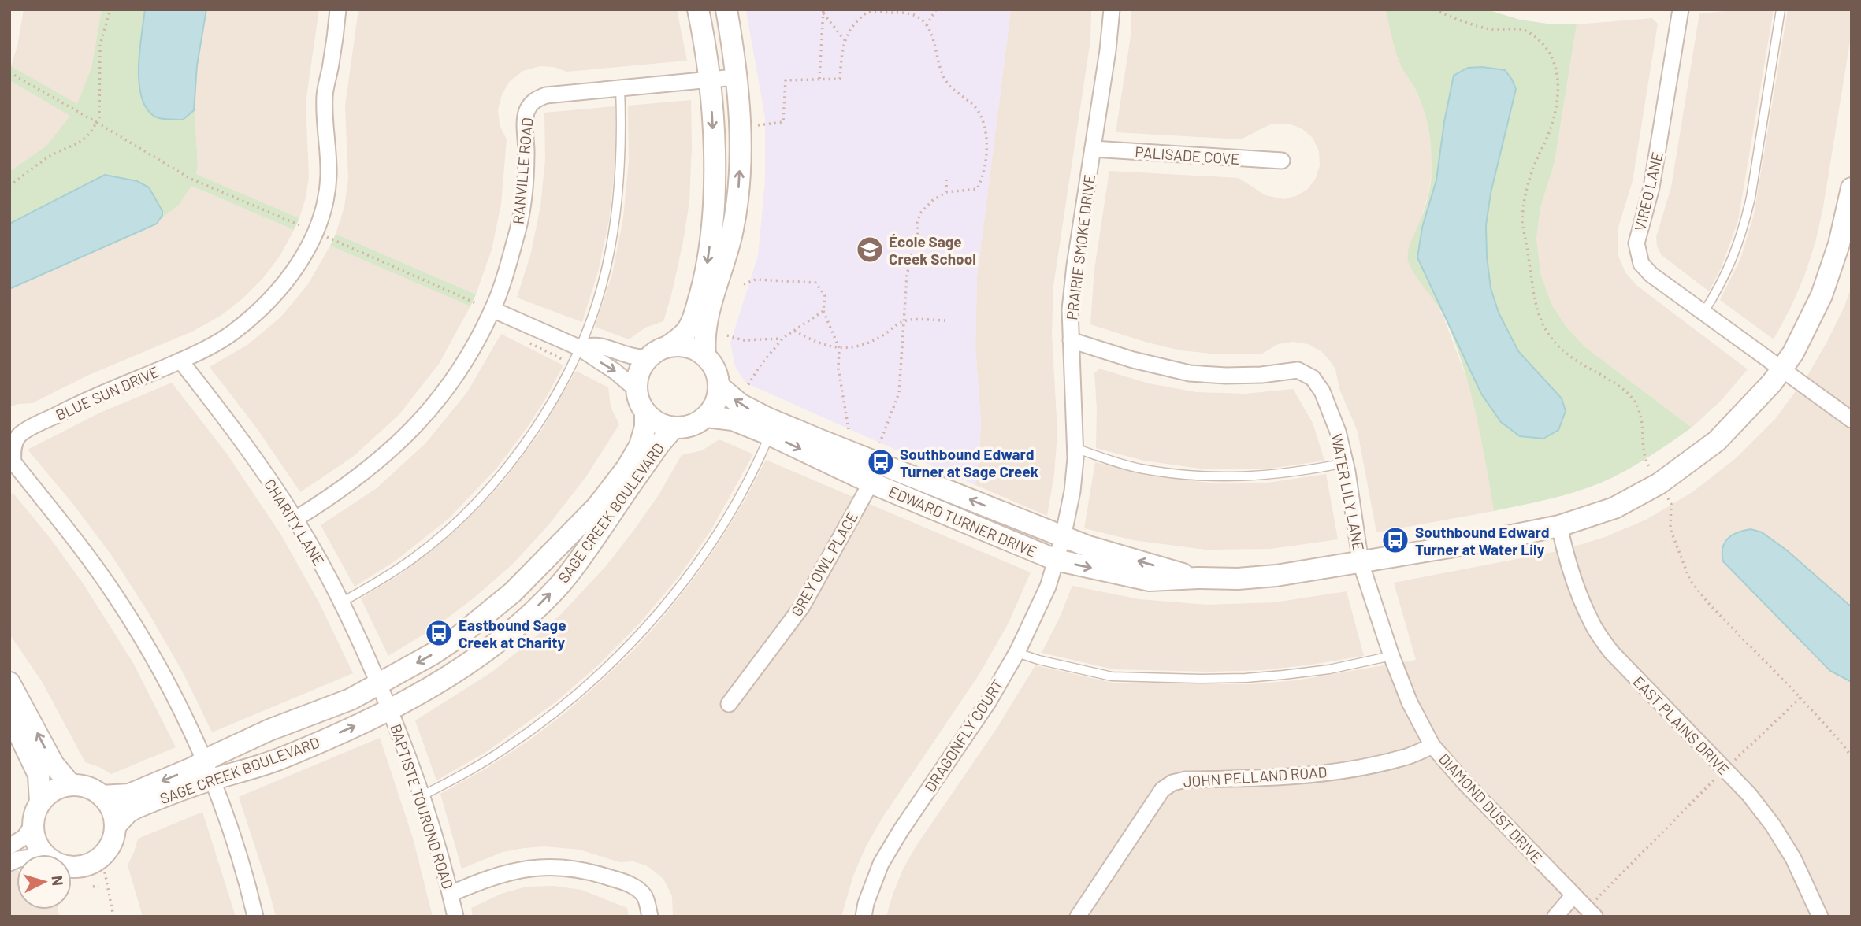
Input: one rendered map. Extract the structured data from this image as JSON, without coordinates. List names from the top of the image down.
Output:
{
  "streets": {
    "street": [
      "PALISADE COVE",
      "RANVILLE ROAD",
      "VIREO LANE",
      "PRAIRIE SMOKE DRIVE",
      "BLUE SUN DRIVE",
      "WATER LILY LANE",
      "SAGE CREEK BOULEVARD",
      "EDWARD TURNER DRIVE",
      "CHARITY LANE",
      "GREY OWL PLACE",
      "EAST PLAINS DRIVE",
      "DRAGONFLY COURT",
      "JOHN PELLAND ROAD",
      "BAPTISTE TOUROND ROAD",
      "DIAMOND DUST DRIVE"
    ]
  },
  "crossings": [
    ["PALISADE COVE", "PRAIRIE SMOKE DRIVE"],
    ["RANVILLE ROAD", "CHARITY LANE"],
    ["VIREO LANE", "EDWARD TURNER DRIVE"],
    ["PRAIRIE SMOKE DRIVE", "WATER LILY LANE"],
    ["PRAIRIE SMOKE DRIVE", "EDWARD TURNER DRIVE"],
    ["PRAIRIE SMOKE DRIVE", "DRAGONFLY COURT"],
    ["BLUE SUN DRIVE", "SAGE CREEK BOULEVARD"],
    ["BLUE SUN DRIVE", "CHARITY LANE"],
    ["WATER LILY LANE", "EDWARD TURNER DRIVE"],
    ["WATER LILY LANE", "DIAMOND DUST DRIVE"],
    ["SAGE CREEK BOULEVARD", "EDWARD TURNER DRIVE"],
    ["SAGE CREEK BOULEVARD", "CHARITY LANE"],
    ["SAGE CREEK BOULEVARD", "BAPTISTE TOUROND ROAD"],
    ["EDWARD TURNER DRIVE", "GREY OWL PLACE"],
    ["EDWARD TURNER DRIVE", "EAST PLAINS DRIVE"],
    ["EDWARD TURNER DRIVE", "DRAGONFLY COURT"],
    ["EDWARD TURNER DRIVE", "DIAMOND DUST DRIVE"],
    ["CHARITY LANE", "BAPTISTE TOUROND ROAD"],
    ["JOHN PELLAND ROAD", "DIAMOND DUST DRIVE"]
  ],
  "places": {
    "school or university": ["École Sage Creek School"],
    "bus stop": ["Southbound Edward Turner at Sage Creek", "Southbound Edward Turner at Water Lily", "Eastbound Sage Creek at Charity"]
  },
  "north": "right"
}
